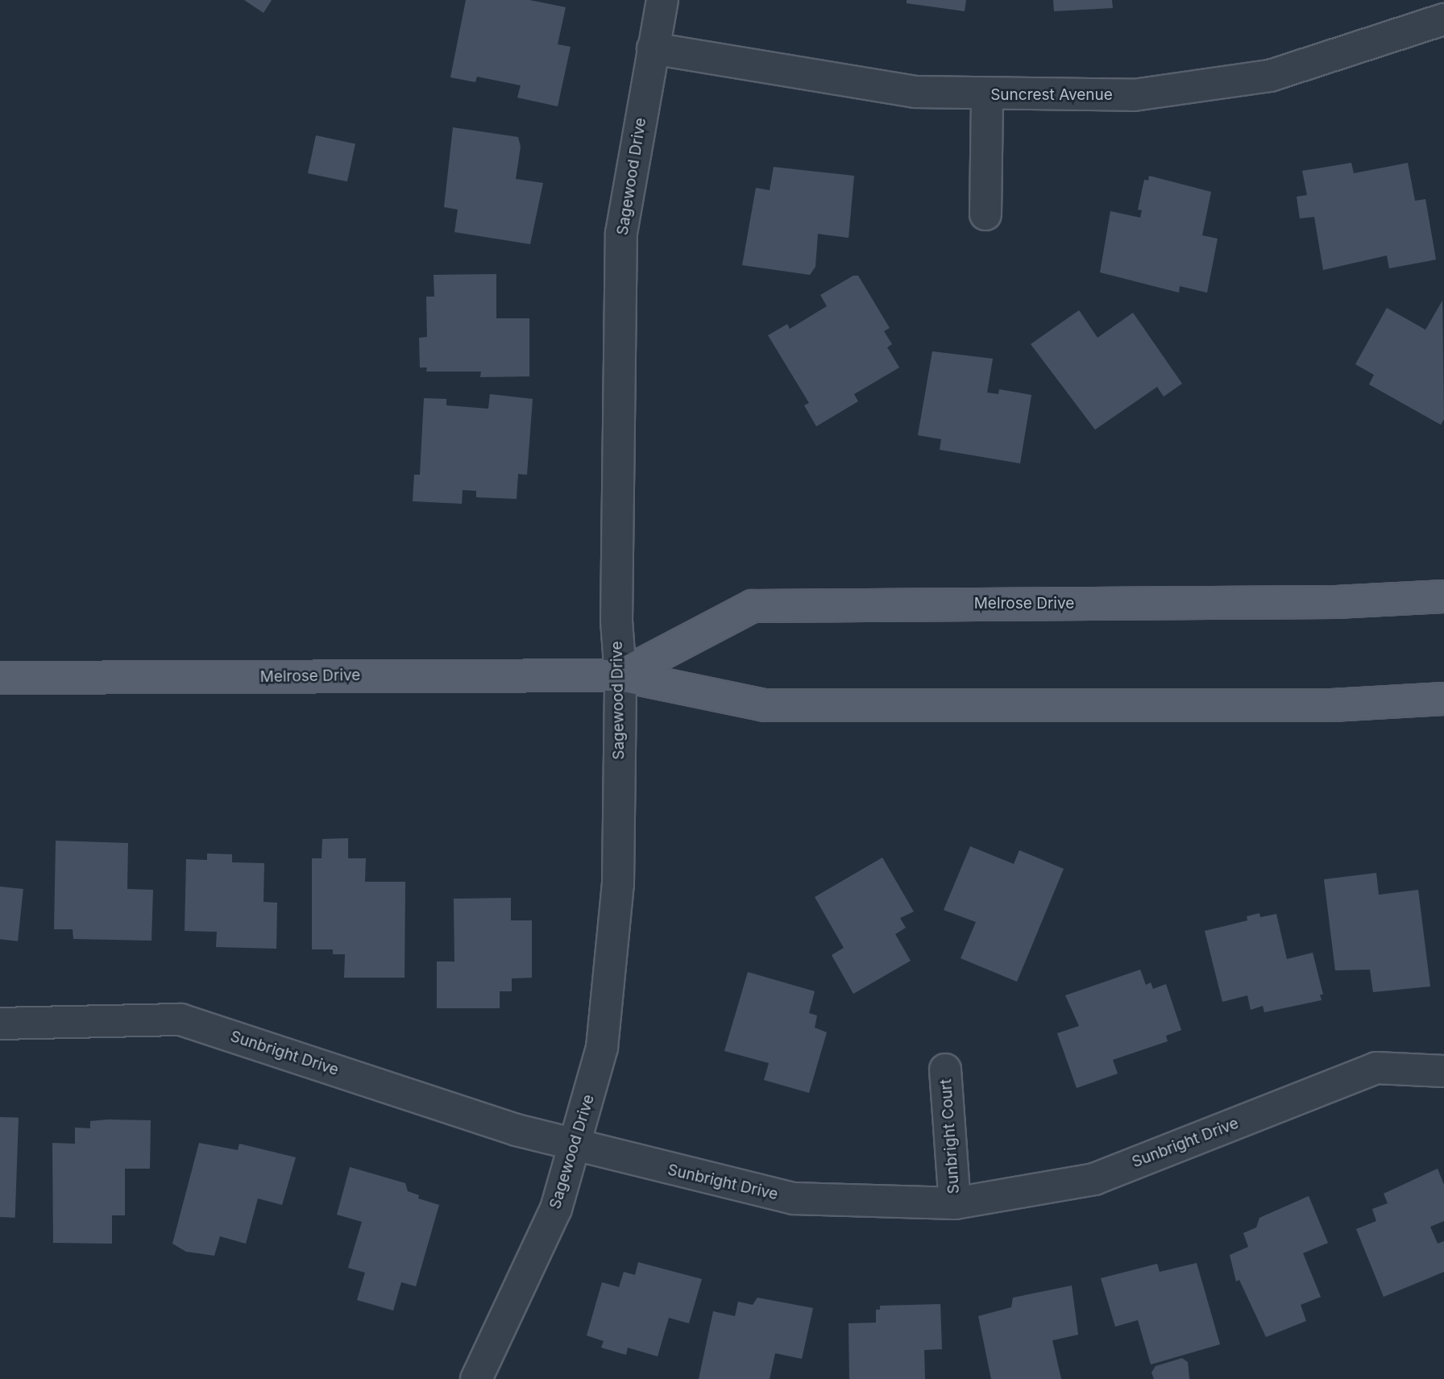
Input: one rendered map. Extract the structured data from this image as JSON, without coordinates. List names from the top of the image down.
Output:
{
  "streets": {
    "main road": ["Melrose Drive"],
    "street": [
      "Suncrest Avenue",
      "Sagewood Drive",
      "Sunbright Drive",
      "Sunbright Court"
    ]
  },
  "crossings": [
    ["Suncrest Avenue", "Sagewood Drive"],
    ["Sagewood Drive", "Melrose Drive"],
    ["Sagewood Drive", "Sunbright Drive"],
    ["Sunbright Drive", "Sunbright Court"]
  ]
}
